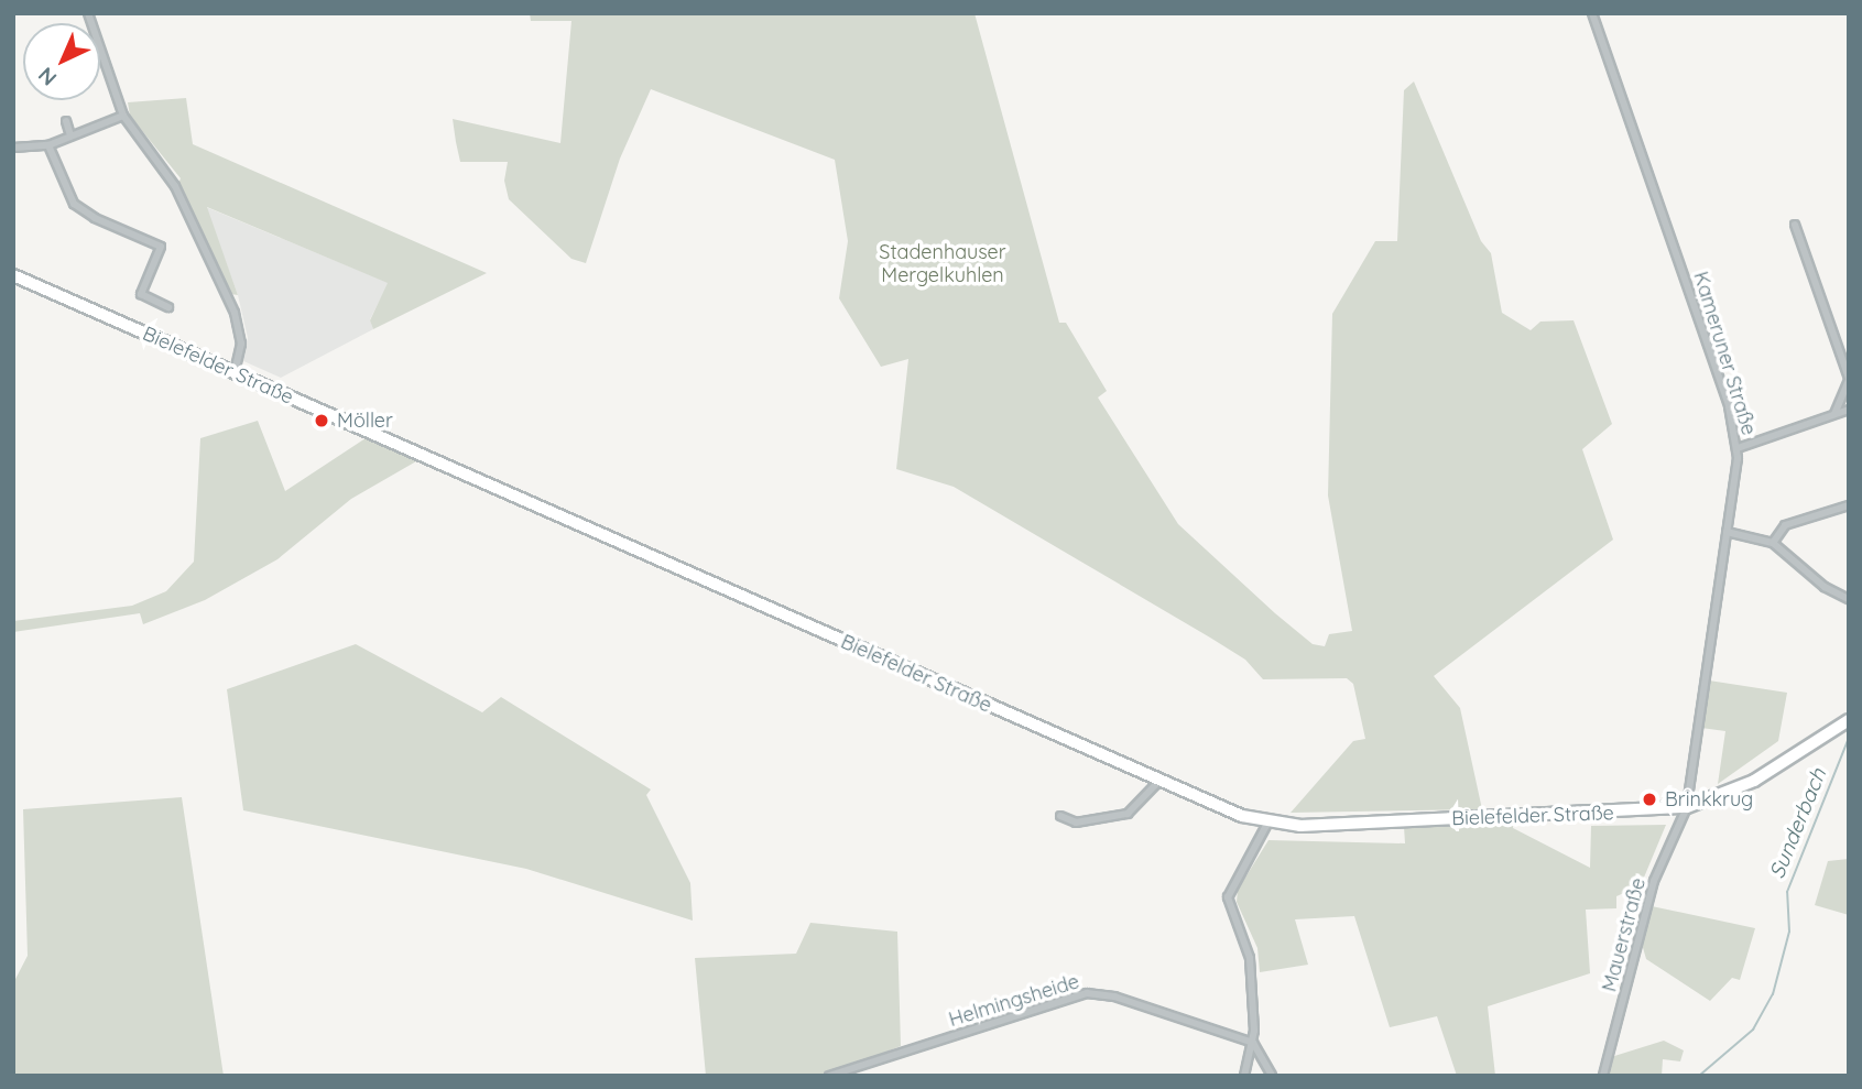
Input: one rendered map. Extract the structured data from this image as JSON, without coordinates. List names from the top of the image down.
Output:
{
  "streets": {
    "main road": ["Bielefelder Straße"],
    "street": ["Kameruner Straße", "Mauerstraße", "Helmingsheide"]
  },
  "crossings": [
    ["Kameruner Straße", "Bielefelder Straße"],
    ["Kameruner Straße", "Mauerstraße"],
    ["Bielefelder Straße", "Mauerstraße"]
  ],
  "water": ["Sunderbach"],
  "parks": ["Stadenhauser Mergelkuhlen"],
  "places": ["Möller", "Brinkkrug"],
  "north": "bottom left"
}
